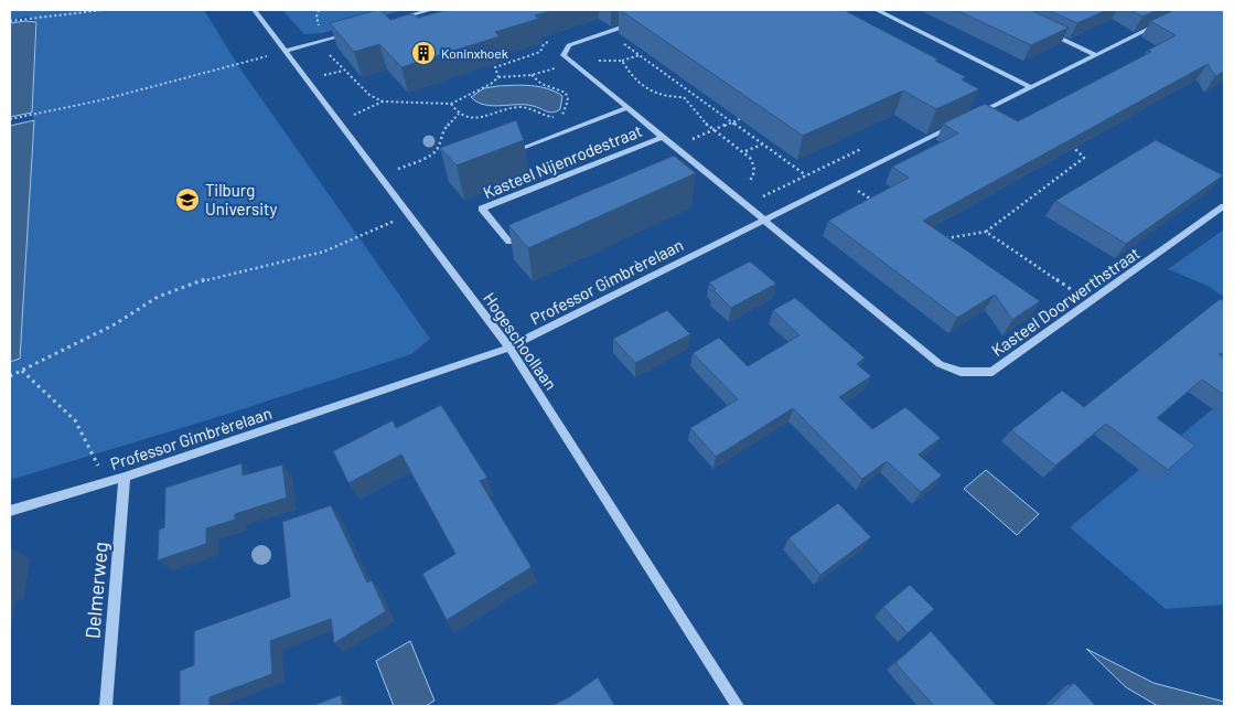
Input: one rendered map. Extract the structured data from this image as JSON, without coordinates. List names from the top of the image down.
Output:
{
  "streets": {
    "street": [
      "Kasteel Nijenrodestraat",
      "Professor Gimbrèrelaan",
      "Kasteel Doorwerthstraat",
      "Hogeschoollaan",
      "Delmerweg"
    ]
  },
  "crossings": [
    ["Kasteel Nijenrodestraat", "Professor Gimbrèrelaan"],
    ["Kasteel Nijenrodestraat", "Kasteel Doorwerthstraat"],
    ["Professor Gimbrèrelaan", "Kasteel Doorwerthstraat"],
    ["Professor Gimbrèrelaan", "Hogeschoollaan"],
    ["Professor Gimbrèrelaan", "Delmerweg"]
  ],
  "places": {
    "building": ["Koninxhoek"],
    "school or university": ["Tilburg University"]
  }
}
